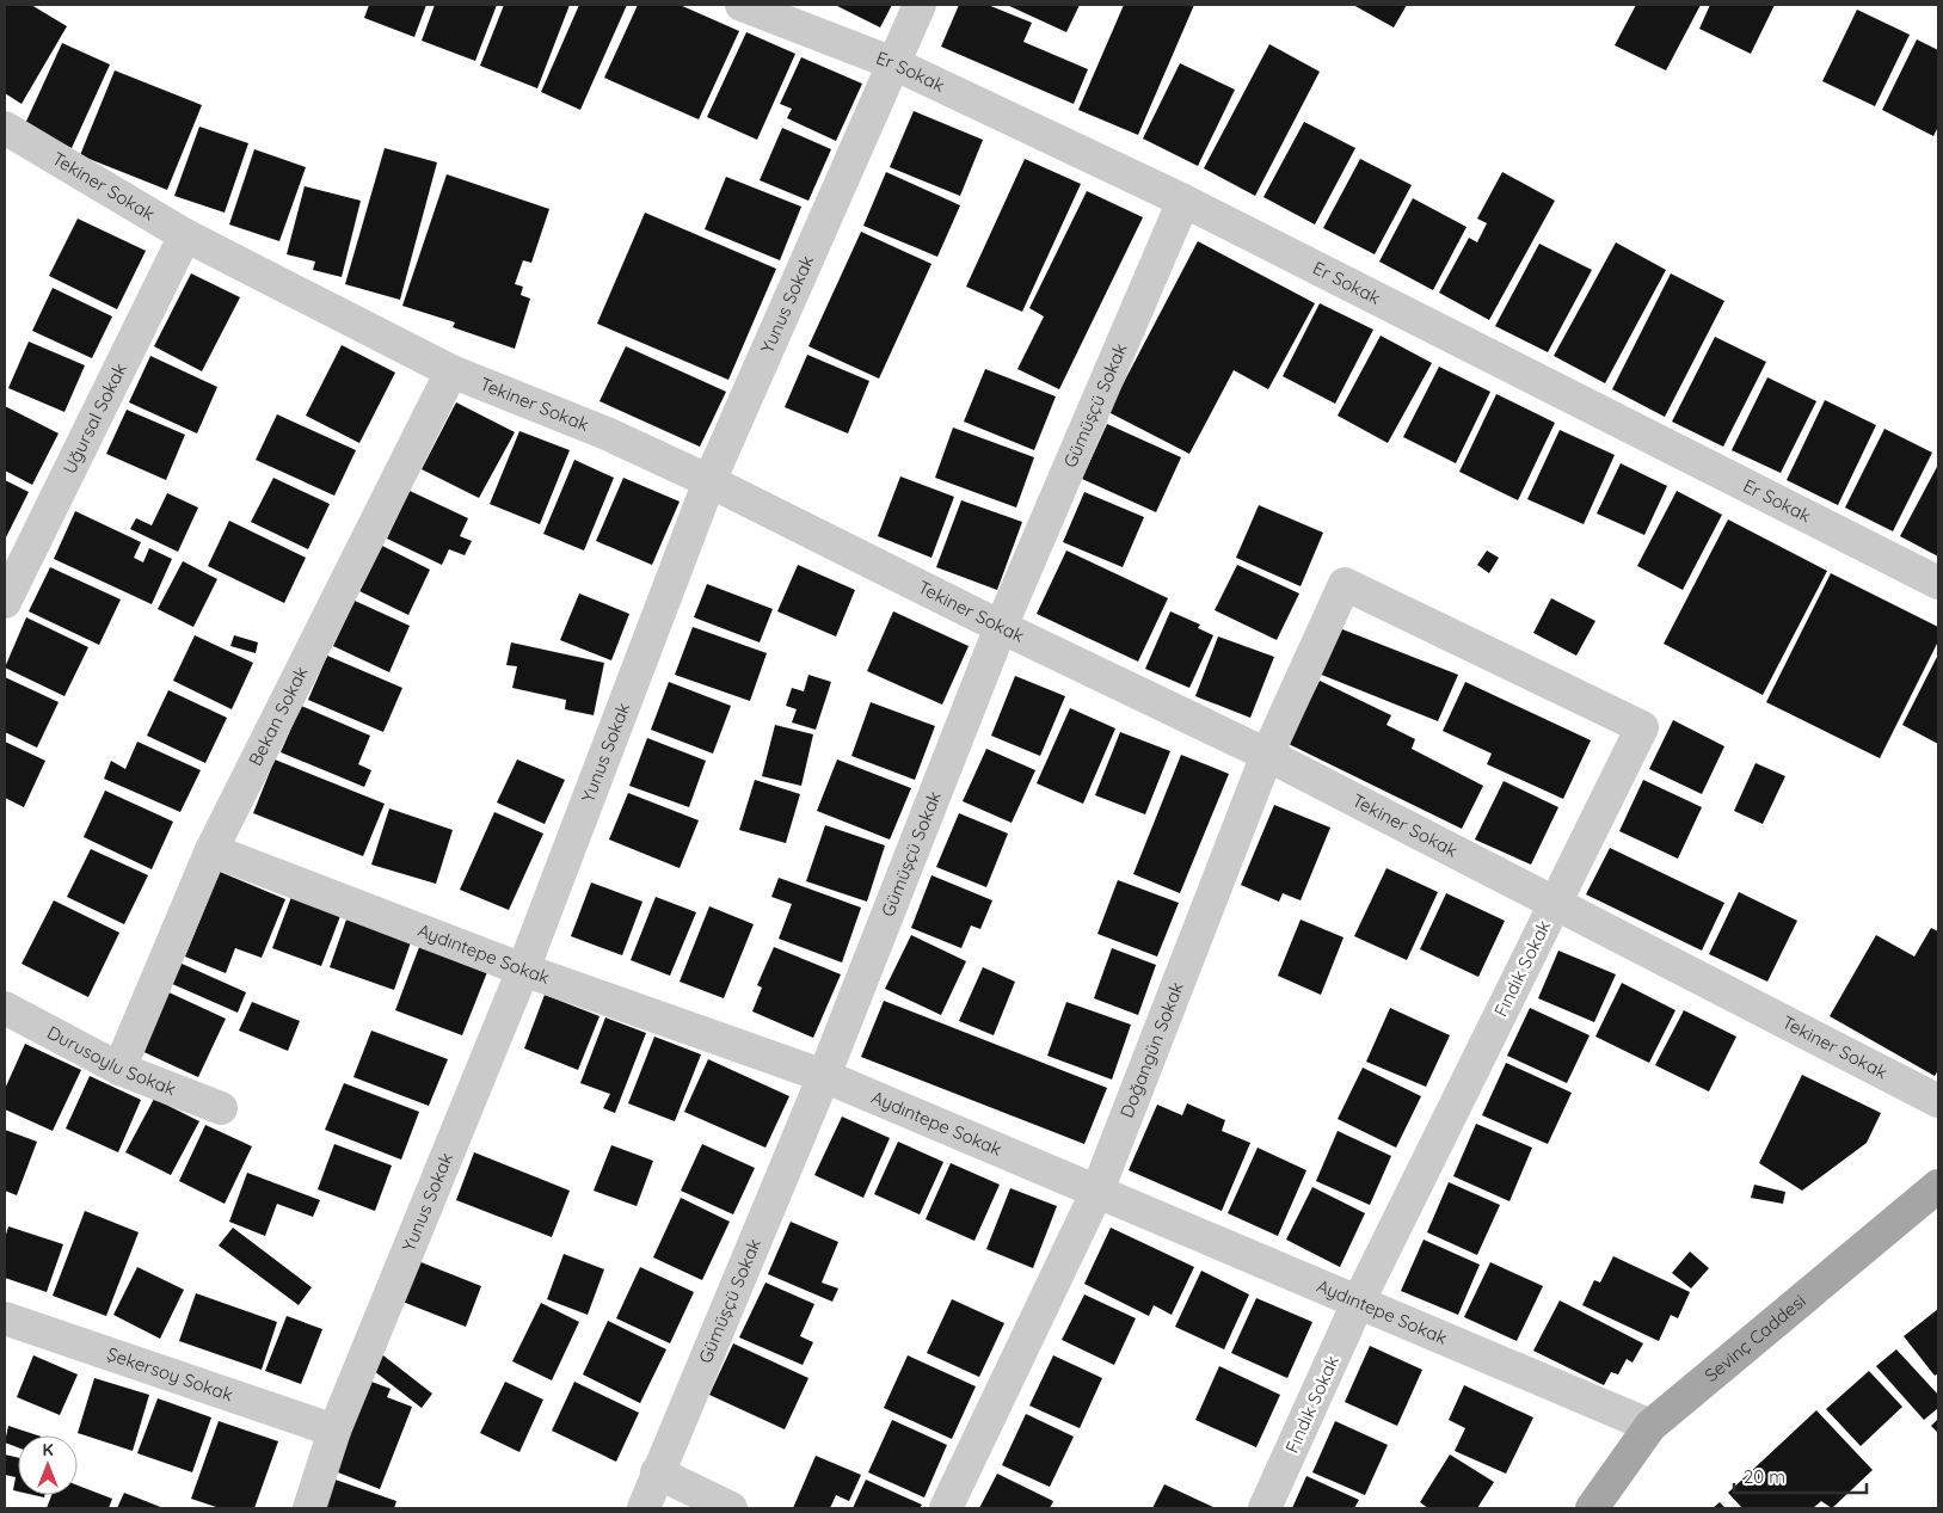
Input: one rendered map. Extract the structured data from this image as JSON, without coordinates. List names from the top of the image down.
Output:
{
  "streets": {
    "main road": ["Sevinç Caddesi"],
    "street": [
      "Er Sokak",
      "Tekiner Sokak",
      "Yunus Sokak",
      "Gümüşçü Sokak",
      "Uğursal Sokak",
      "Bekan Sokak",
      "Aydıntepe Sokak",
      "Fındık Sokak",
      "Doğangün Sokak",
      "Durusoylu Sokak",
      "Şekersoy Sokak"
    ]
  },
  "crossings": [
    ["Er Sokak", "Yunus Sokak"],
    ["Er Sokak", "Gümüşçü Sokak"],
    ["Tekiner Sokak", "Yunus Sokak"],
    ["Tekiner Sokak", "Gümüşçü Sokak"],
    ["Tekiner Sokak", "Uğursal Sokak"],
    ["Tekiner Sokak", "Bekan Sokak"],
    ["Tekiner Sokak", "Fındık Sokak"],
    ["Tekiner Sokak", "Doğangün Sokak"],
    ["Yunus Sokak", "Aydıntepe Sokak"],
    ["Yunus Sokak", "Şekersoy Sokak"],
    ["Gümüşçü Sokak", "Aydıntepe Sokak"],
    ["Bekan Sokak", "Aydıntepe Sokak"],
    ["Bekan Sokak", "Durusoylu Sokak"],
    ["Aydıntepe Sokak", "Fındık Sokak"],
    ["Aydıntepe Sokak", "Doğangün Sokak"],
    ["Aydıntepe Sokak", "Sevinç Caddesi"],
    ["Fındık Sokak", "Doğangün Sokak"]
  ],
  "scale_bar": "20 m",
  "north": "top"
}
